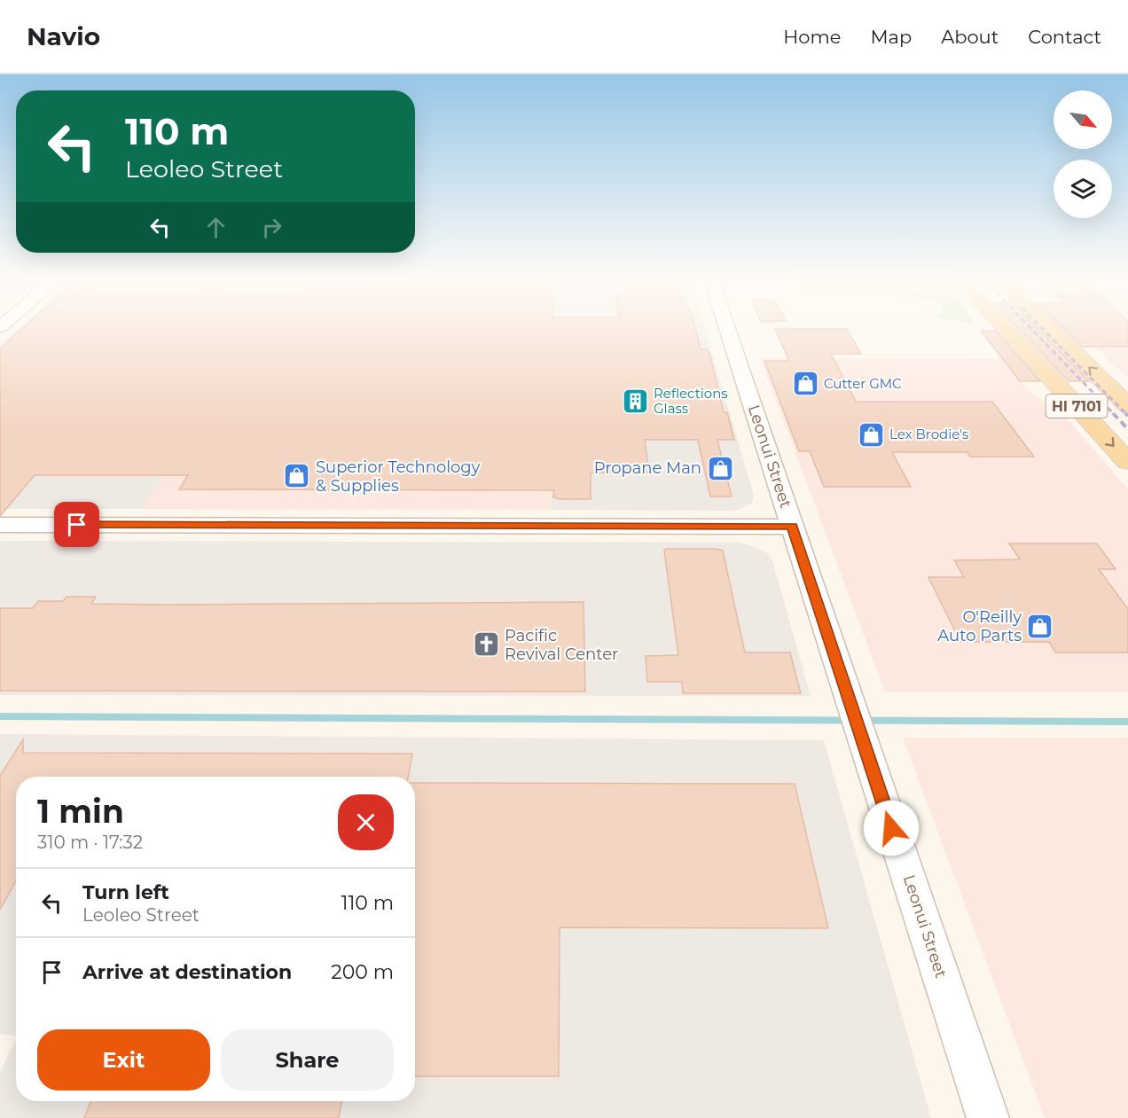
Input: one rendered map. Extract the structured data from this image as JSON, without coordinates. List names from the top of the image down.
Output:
{
  "streets": {
    "main road": ["HI 7101"],
    "street": ["Leonui Street"]
  },
  "places": {
    "shop": [
      "Cutter GMC",
      "Lex Brodie's",
      "Propane Man",
      "Superior Technology & Supplies",
      "O'Reilly Auto Parts"
    ],
    "building": ["Reflections Glass"],
    "church": ["Pacific Revival Center"]
  },
  "north": "bottom right",
  "page": {
    "header": "Navio",
    "nav": [
      "Home",
      "Map",
      "About",
      "Contact"
    ],
    "turn": ["110 m", "Leoleo Street"],
    "heading": ["1 min", "310 m · 17:32"],
    "list": [
      {
        "name": "Turn left",
        "note": "Leoleo Street",
        "value": "110 m"
      },
      {
        "name": "Arrive at destination",
        "value": "200 m"
      }
    ],
    "buttons": ["Exit", "Share"]
  }
}
